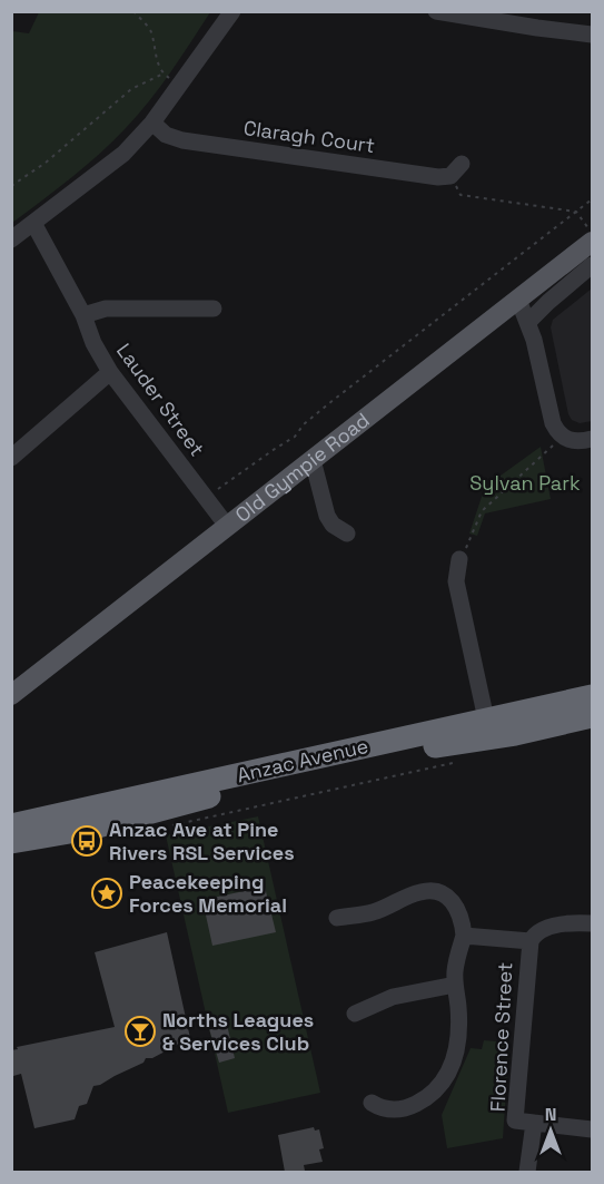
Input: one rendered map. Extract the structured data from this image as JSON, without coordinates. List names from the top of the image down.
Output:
{
  "streets": {
    "highway": ["Anzac Avenue"],
    "main road": ["Old Gympie Road"],
    "street": ["Claragh Court", "Lauder Street", "Florence Street"]
  },
  "crossings": [
    ["Lauder Street", "Old Gympie Road"]
  ],
  "parks": ["Sylvan Park"],
  "places": {
    "bus stop": ["Anzac Ave at Pine Rivers RSL Services"],
    "place": ["Peacekeeping Forces Memorial"],
    "bar": ["Norths Leagues & Services Club"]
  },
  "north": "top"
}
